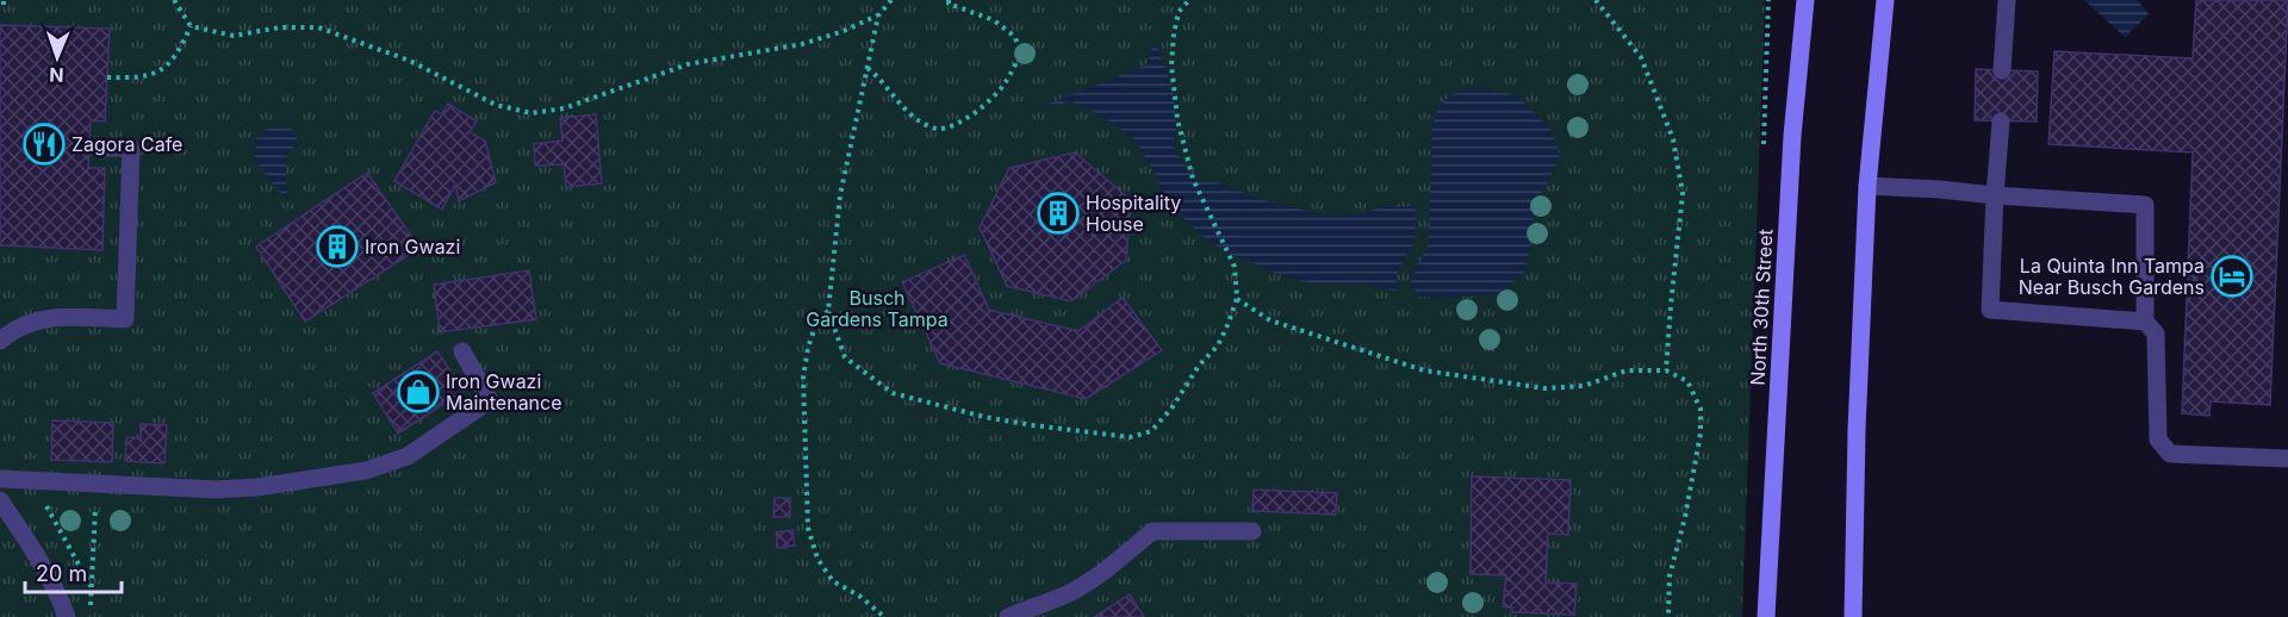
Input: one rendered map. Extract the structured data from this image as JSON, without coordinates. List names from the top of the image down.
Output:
{
  "streets": {
    "main road": ["North 30th Street"]
  },
  "parks": ["Busch Gardens Tampa"],
  "places": {
    "restaurant": ["Zagora Cafe"],
    "building": ["Hospitality House", "Iron Gwazi"],
    "hotel": ["La Quinta Inn Tampa Near Busch Gardens"],
    "shop": ["Iron Gwazi Maintenance"]
  },
  "scale_bar": "20 m",
  "north": "bottom"
}
